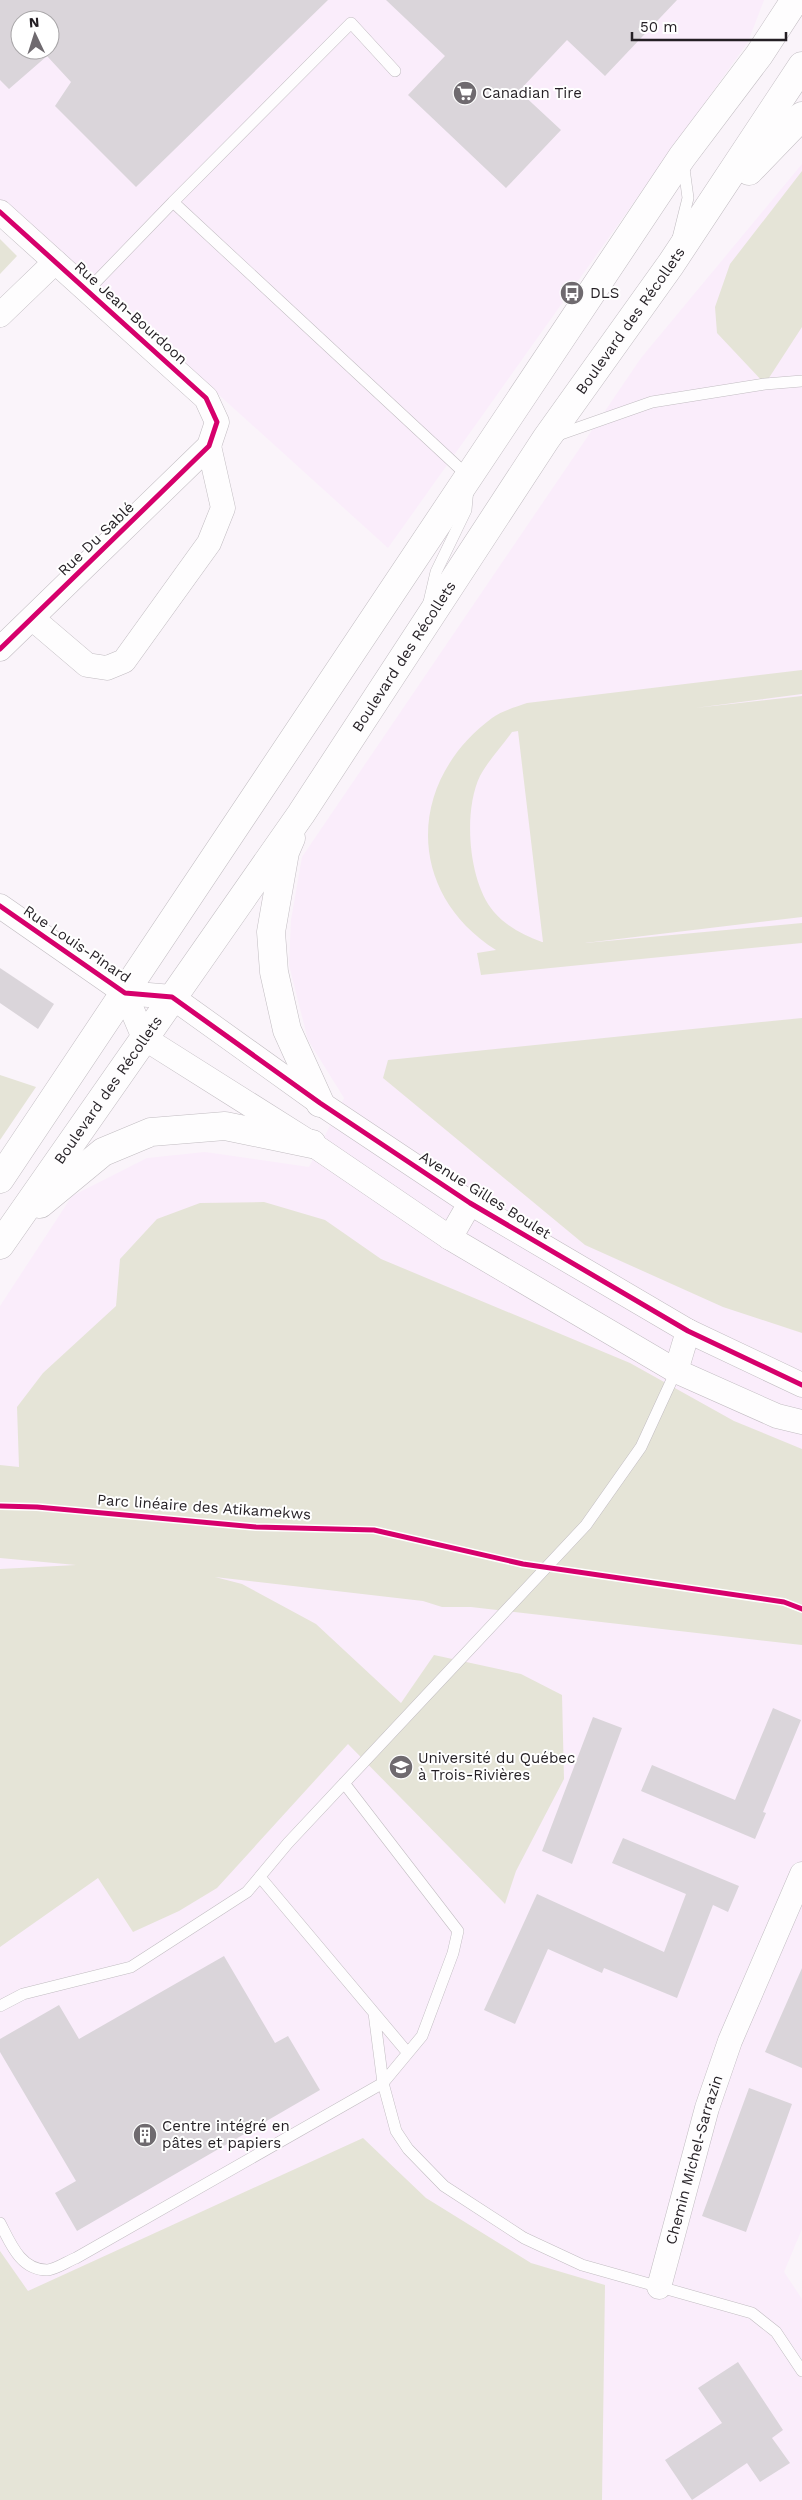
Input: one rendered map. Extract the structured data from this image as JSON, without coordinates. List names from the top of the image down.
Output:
{
  "streets": {
    "main road": ["Boulevard des Récollets"],
    "street": [
      "Rue Jean-Bourdoon",
      "Rue Du Sablé",
      "Rue Louis-Pinard",
      "Avenue Gilles Boulet",
      "Chemin Michel-Sarrazin"
    ],
    "cycle path": ["Parc linéaire des Atikamekws"]
  },
  "crossings": [
    ["Rue Jean-Bourdoon", "Rue Du Sablé"],
    ["Boulevard des Récollets", "Rue Louis-Pinard"],
    ["Boulevard des Récollets", "Avenue Gilles Boulet"],
    ["Rue Louis-Pinard", "Avenue Gilles Boulet"]
  ],
  "places": {
    "supermarket": ["Canadian Tire"],
    "bus stop": ["DLS"],
    "school or university": ["Université du Québec à Trois-Rivières"],
    "building": ["Centre intégré en pâtes et papiers"]
  },
  "scale_bar": "50 m",
  "north": "top"
}
